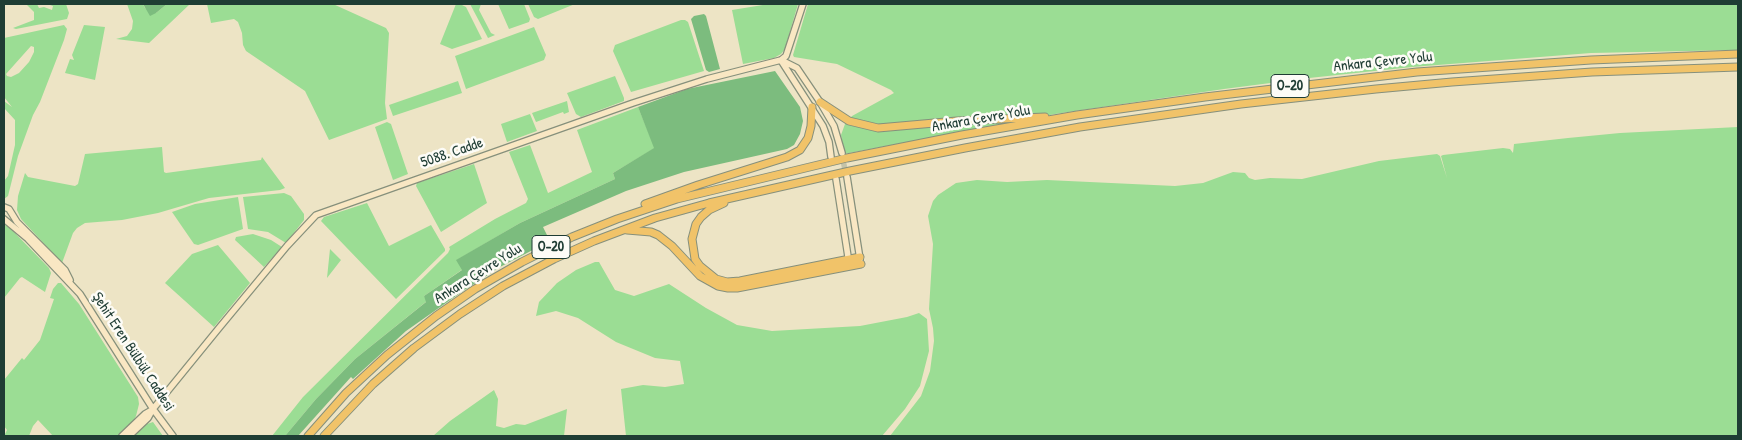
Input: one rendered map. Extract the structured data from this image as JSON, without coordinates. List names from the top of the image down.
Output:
{
  "streets": {
    "highway": ["Ankara Çevre Yolu", "O-20"],
    "street": ["5088. Cadde", "Şehit Eren Bülbül Caddesi"]
  },
  "crossings": [
    ["5088. Cadde", "Şehit Eren Bülbül Caddesi"]
  ]
}
